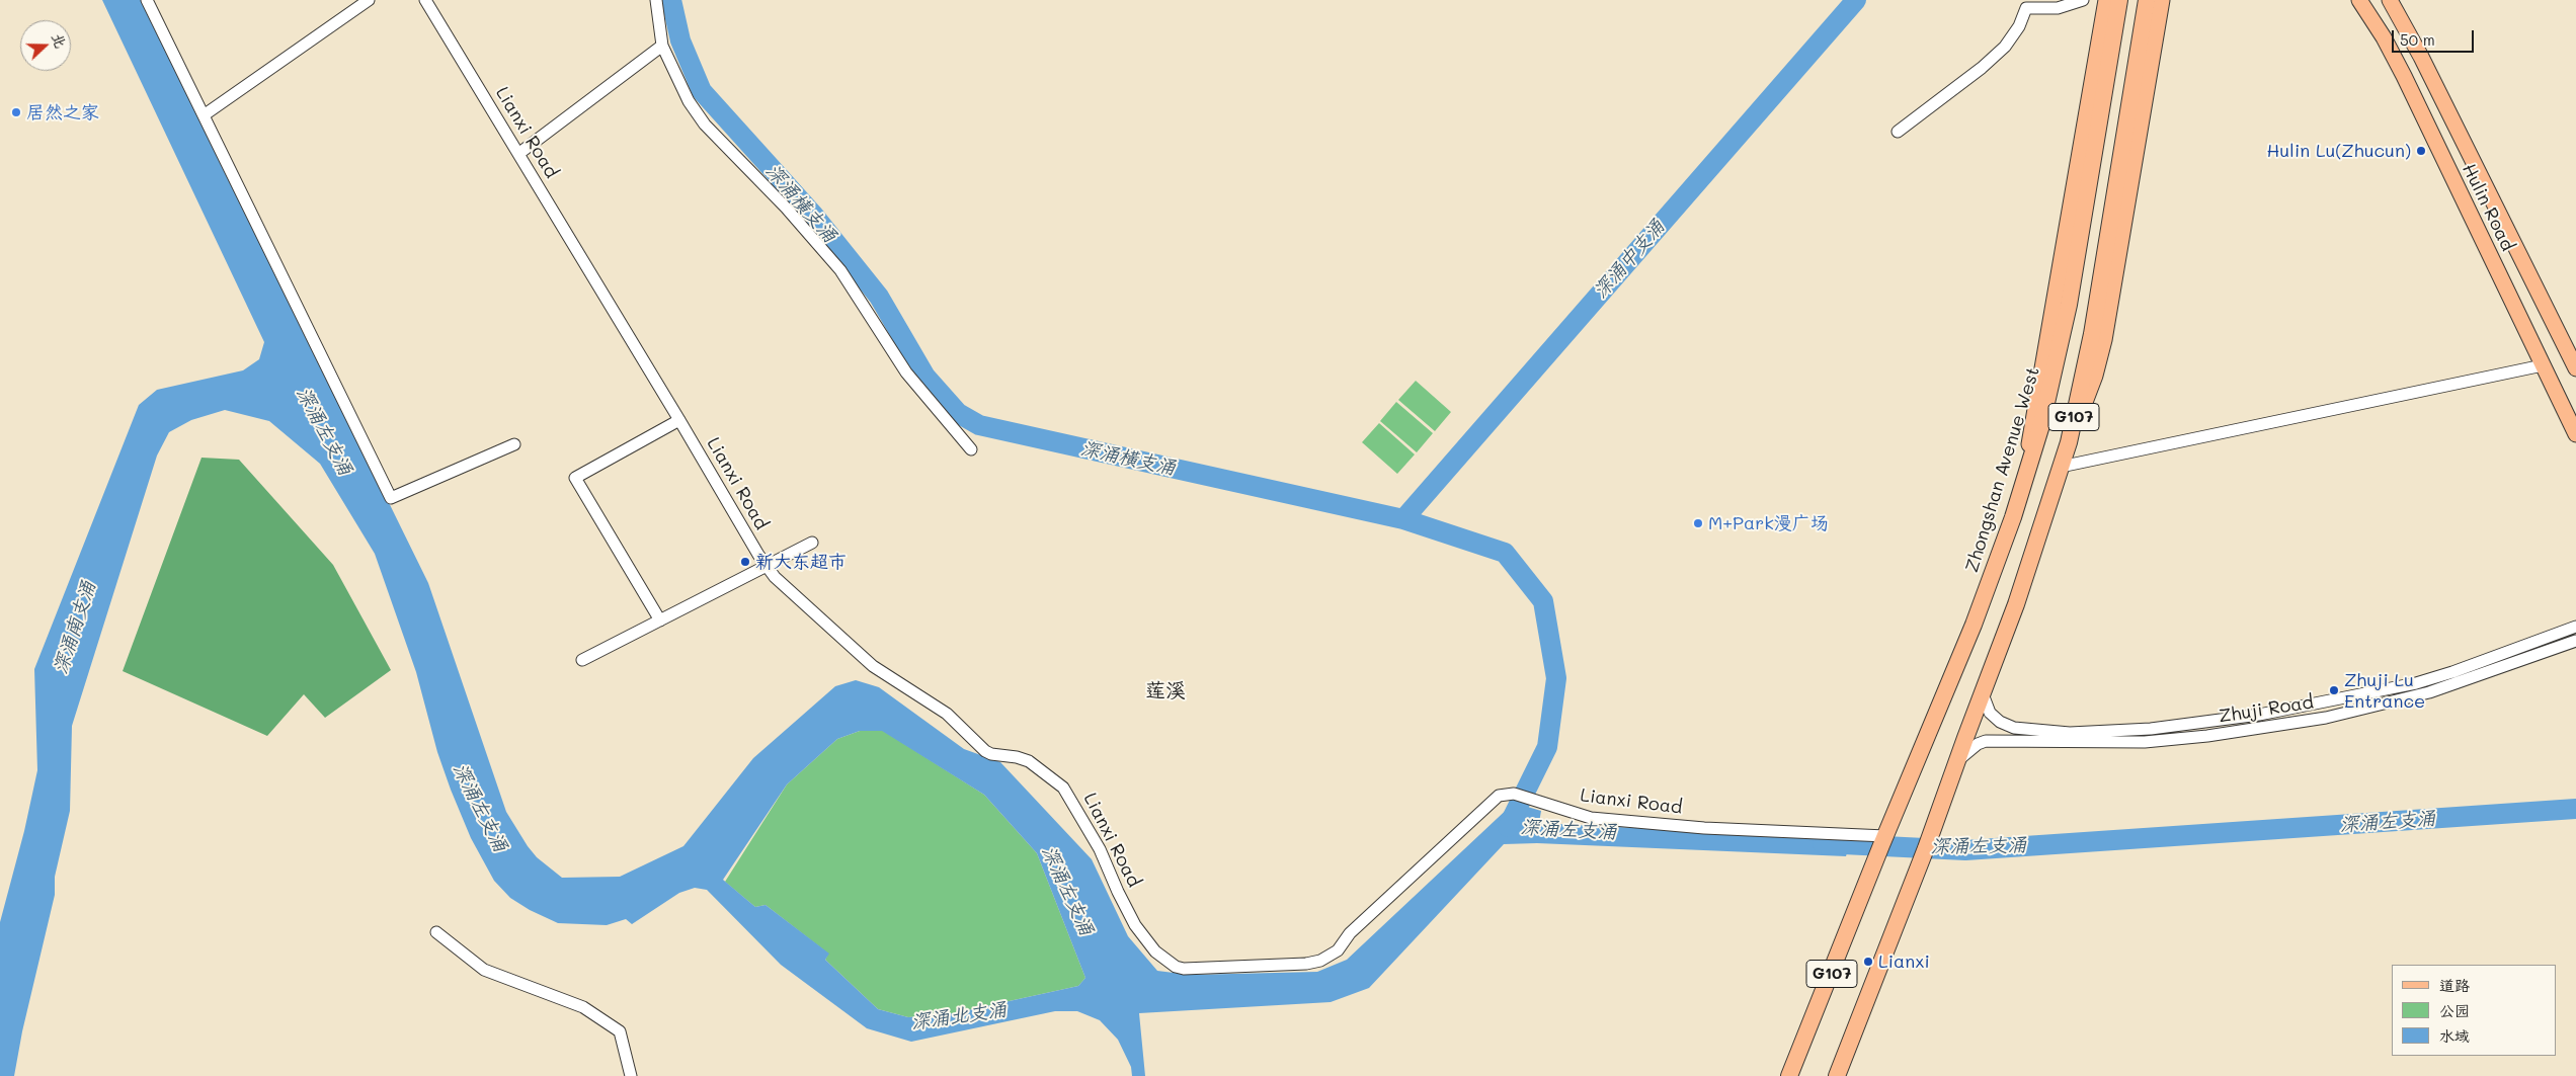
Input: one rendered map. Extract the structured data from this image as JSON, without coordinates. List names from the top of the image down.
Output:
{
  "streets": {
    "highway": ["G107", "Zhongshan Avenue West"],
    "main road": ["Hulin Road"],
    "street": ["Lianxi Road", "Zhuji Road"]
  },
  "crossings": [
    ["Lianxi Road", "G107"],
    ["Lianxi Road", "Zhongshan Avenue West"],
    ["G107", "Zhongshan Avenue West"],
    ["G107", "Zhuji Road"]
  ],
  "districts": ["莲溪"],
  "water": [
    "深涌横支涌",
    "深涌中支涌",
    "深涌左支涌",
    "深涌南支涌",
    "深涌北支涌"
  ],
  "places": [
    "居然之家",
    "Hulin Lu(Zhucun)",
    "M+Park漫广场",
    "新大东超市",
    "Zhuji Lu Entrance",
    "Lianxi"
  ],
  "legend": ["道路", "公园", "水域"],
  "scale_bar": "50 m",
  "north": "right"
}
